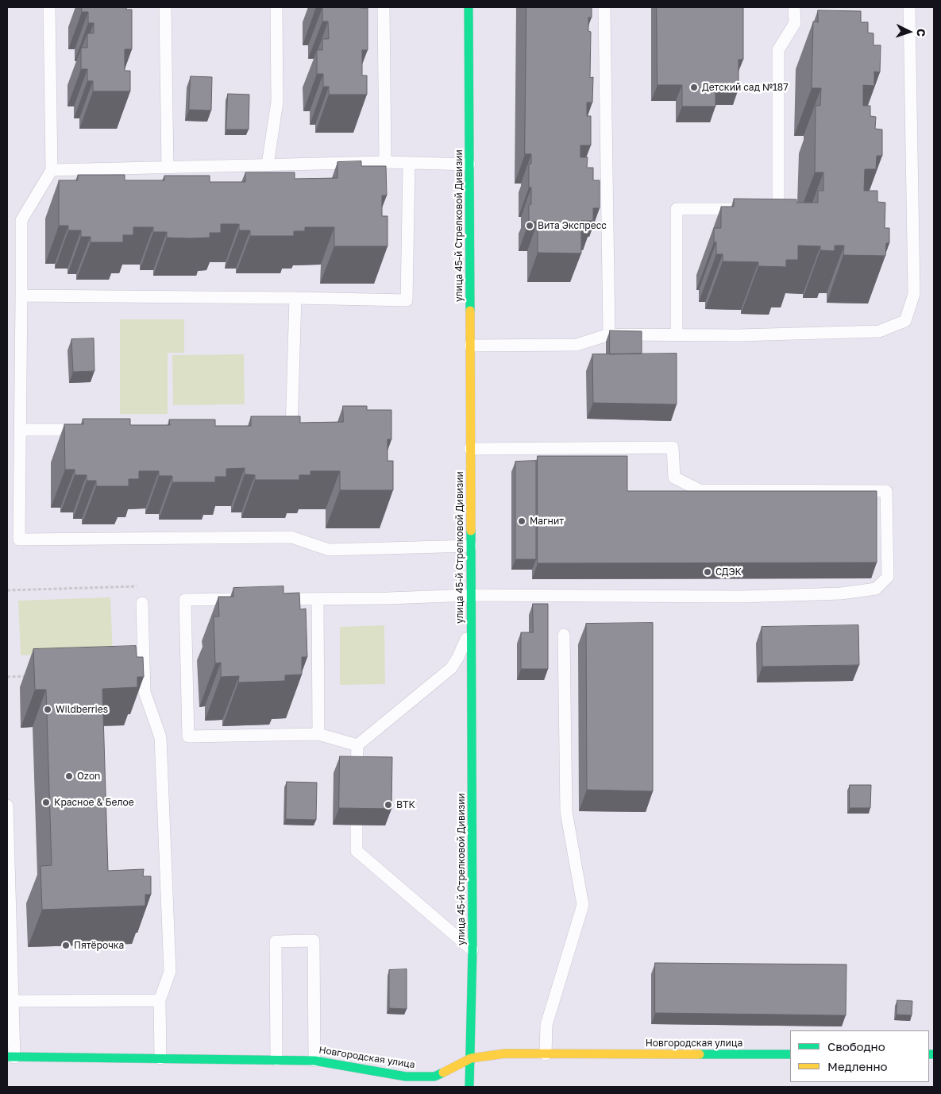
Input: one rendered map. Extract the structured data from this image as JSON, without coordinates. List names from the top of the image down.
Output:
{
  "streets": {
    "main road": ["улица 45-й Стрелковой Дивизии", "Новгородская улица"]
  },
  "crossings": [
    ["улица 45-й Стрелковой Дивизии", "Новгородская улица"]
  ],
  "places": [
    "Детский сад №187",
    "Вита Экспресс",
    "Магнит",
    "СДЭК",
    "Wildberries",
    "Ozon",
    "Красное & Белое",
    "ВТК",
    "Пятёрочка"
  ],
  "legend": ["Свободно", "Медленно"],
  "north": "right"
}
